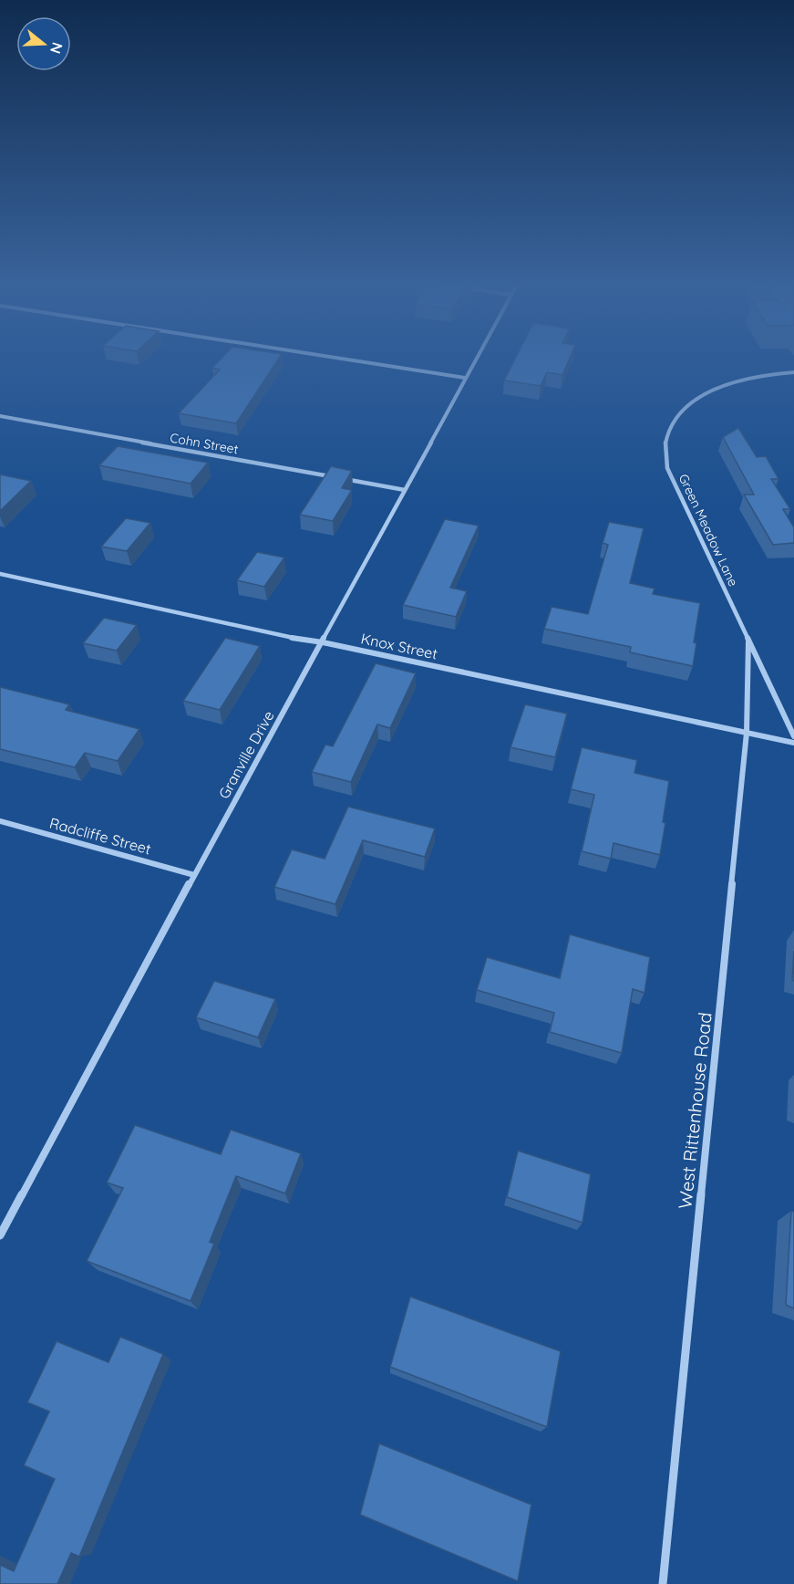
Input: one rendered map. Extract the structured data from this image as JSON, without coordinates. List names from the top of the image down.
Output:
{
  "streets": {
    "street": [
      "Cohn Street",
      "Green Meadow Lane",
      "Knox Street",
      "Granville Drive",
      "Radcliffe Street",
      "West Rittenhouse Road"
    ]
  },
  "crossings": [
    ["Cohn Street", "Granville Drive"],
    ["Green Meadow Lane", "West Rittenhouse Road"],
    ["Knox Street", "Granville Drive"],
    ["Knox Street", "West Rittenhouse Road"],
    ["Granville Drive", "Radcliffe Street"]
  ],
  "north": "right"
}
